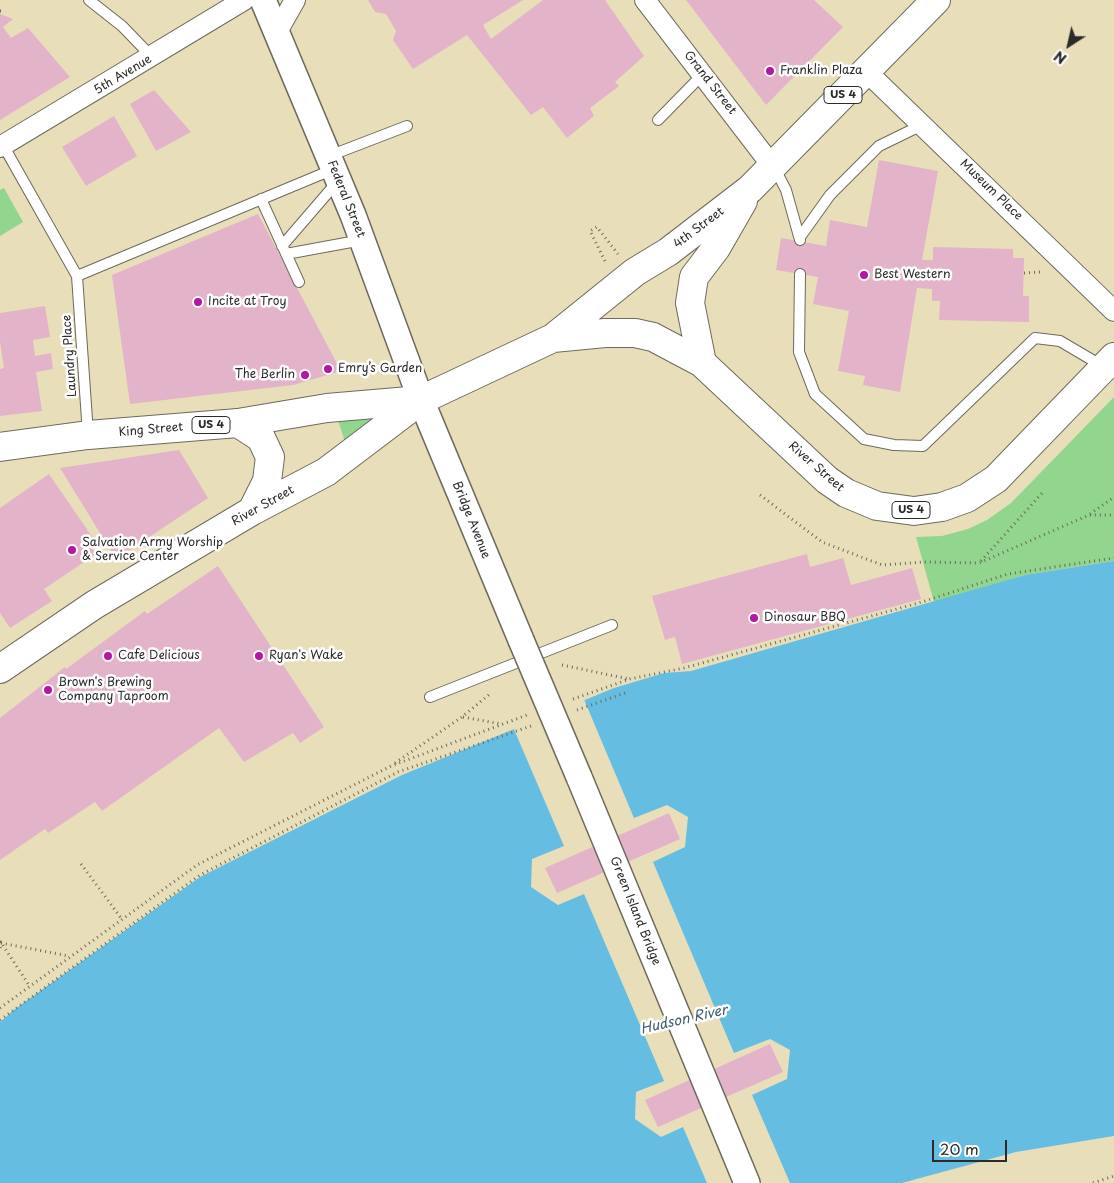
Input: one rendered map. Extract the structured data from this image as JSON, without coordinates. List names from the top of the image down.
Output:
{
  "streets": {
    "main road": [
      "US 4",
      "4th Street",
      "King Street",
      "River Street"
    ],
    "street": [
      "5th Avenue",
      "Grand Street",
      "Museum Place",
      "Federal Street",
      "Bridge Avenue",
      "Green Island Bridge"
    ],
    "lane": ["Laundry Place"]
  },
  "crossings": [
    ["Grand Street", "4th Street"],
    ["Museum Place", "4th Street"],
    ["Federal Street", "4th Street"],
    ["Federal Street", "King Street"],
    ["Federal Street", "River Street"],
    ["Federal Street", "Bridge Avenue"],
    ["4th Street", "King Street"],
    ["4th Street", "River Street"],
    ["4th Street", "Bridge Avenue"],
    ["Laundry Place", "King Street"],
    ["King Street", "River Street"],
    ["King Street", "Bridge Avenue"],
    ["River Street", "Bridge Avenue"],
    ["Bridge Avenue", "Green Island Bridge"]
  ],
  "water": ["Hudson River"],
  "places": [
    "Franklin Plaza",
    "Best Western",
    "Incite at Troy",
    "Emry’s Garden",
    "The Berlin",
    "Salvation Army Worship & Service Center",
    "Dinosaur BBQ",
    "Cafe Delicious",
    "Ryan's Wake",
    "Brown's Brewing Company Taproom"
  ],
  "scale_bar": "20 m",
  "north": "bottom left"
}
